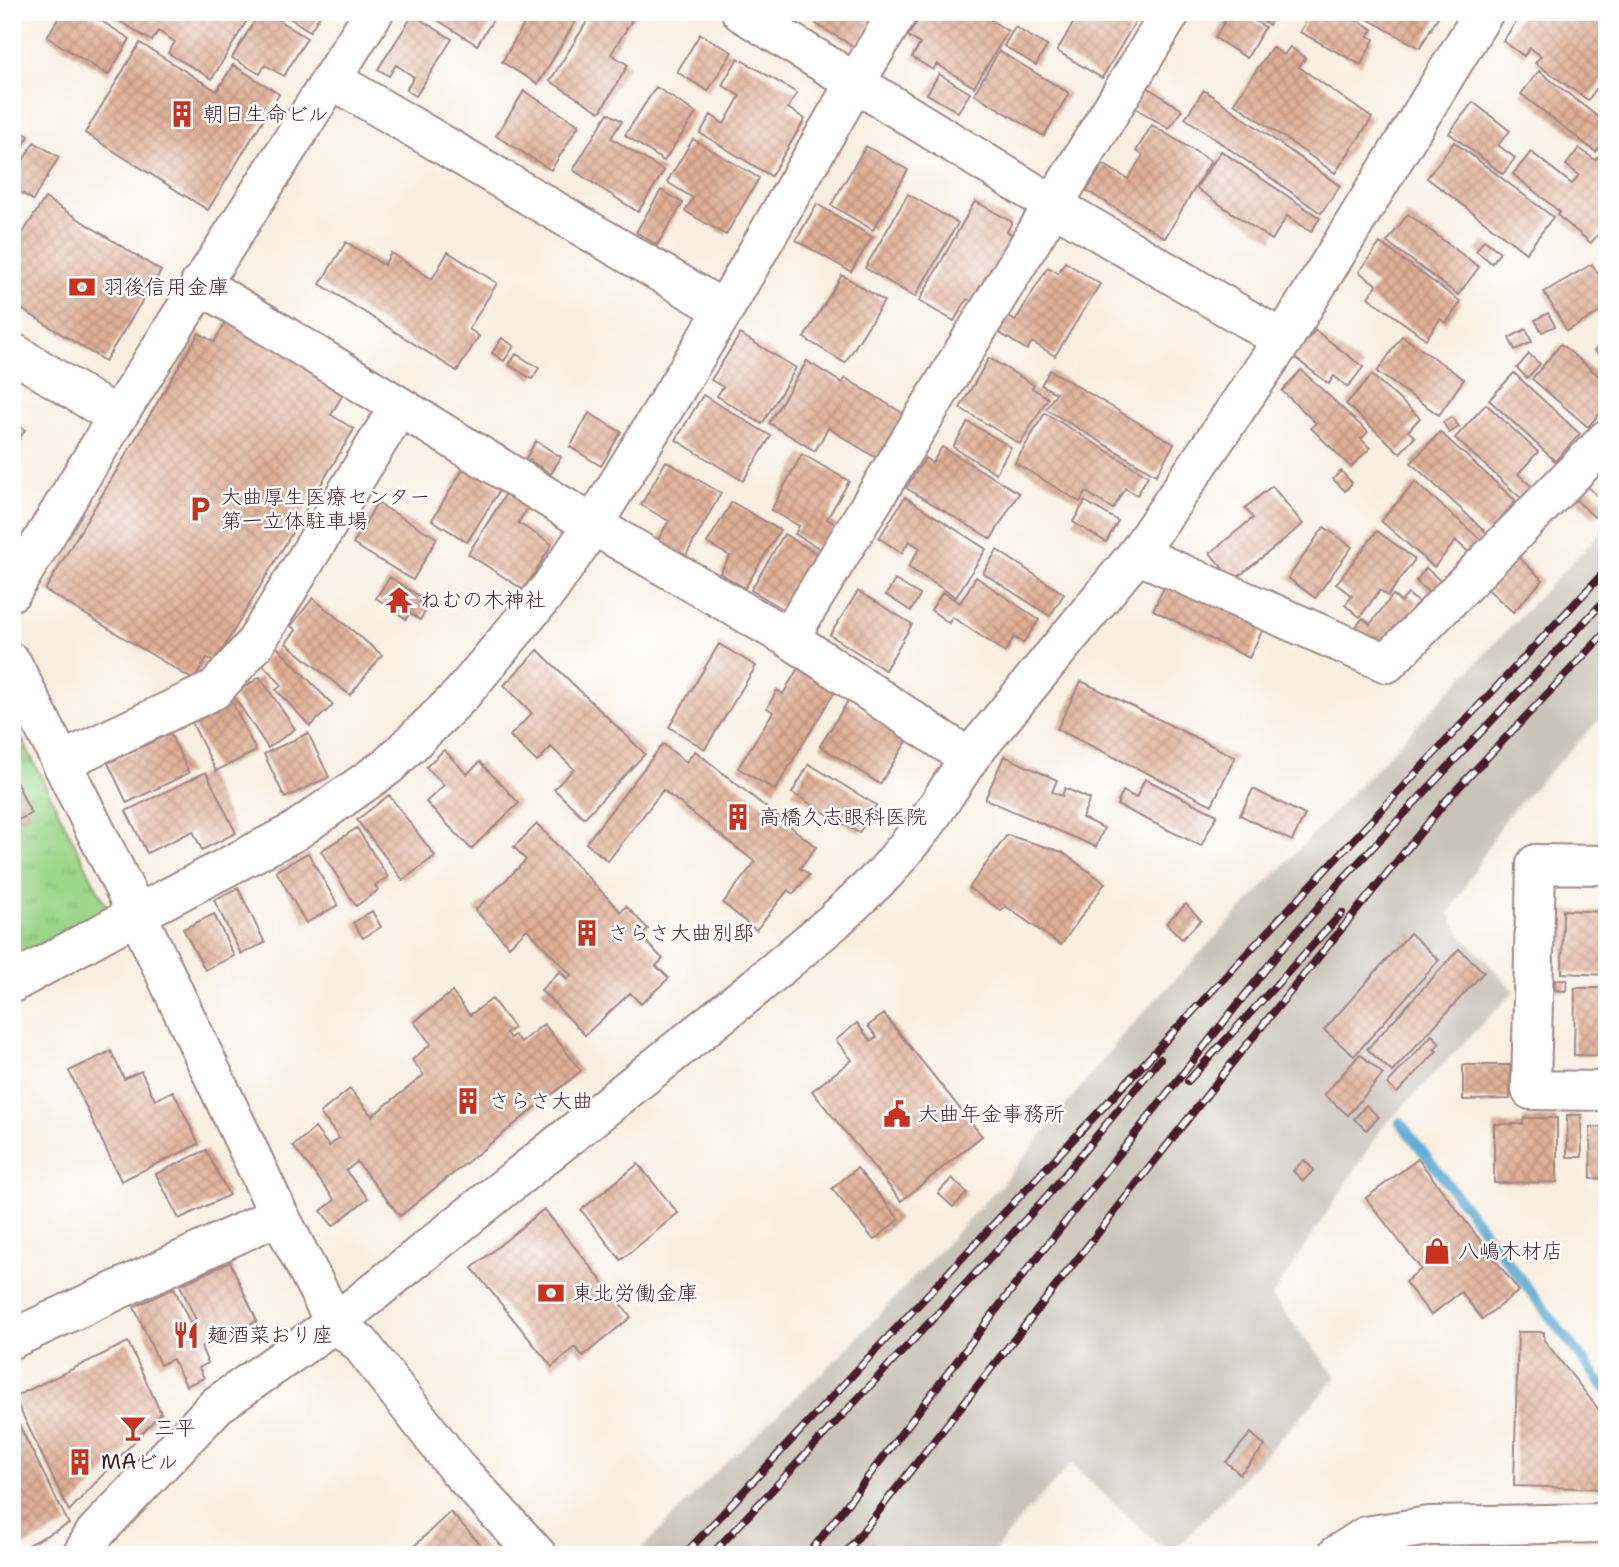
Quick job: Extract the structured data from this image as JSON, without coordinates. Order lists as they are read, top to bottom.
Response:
{
  "places": {
    "building": [
      "朝日生命ビル",
      "高橋久志眼科医院",
      "さらさ大曲別邸",
      "さらさ大曲",
      "MAビル"
    ],
    "bank": ["羽後信用金庫", "東北労働金庫"],
    "parking": ["大曲厚生医療センター 第一立体駐車場"],
    "temple": ["ねむの木神社"],
    "public building": ["大曲年金事務所"],
    "shop": ["八嶋木材店"],
    "restaurant": ["麺酒菜おり座"],
    "bar": ["三平"]
  }
}
